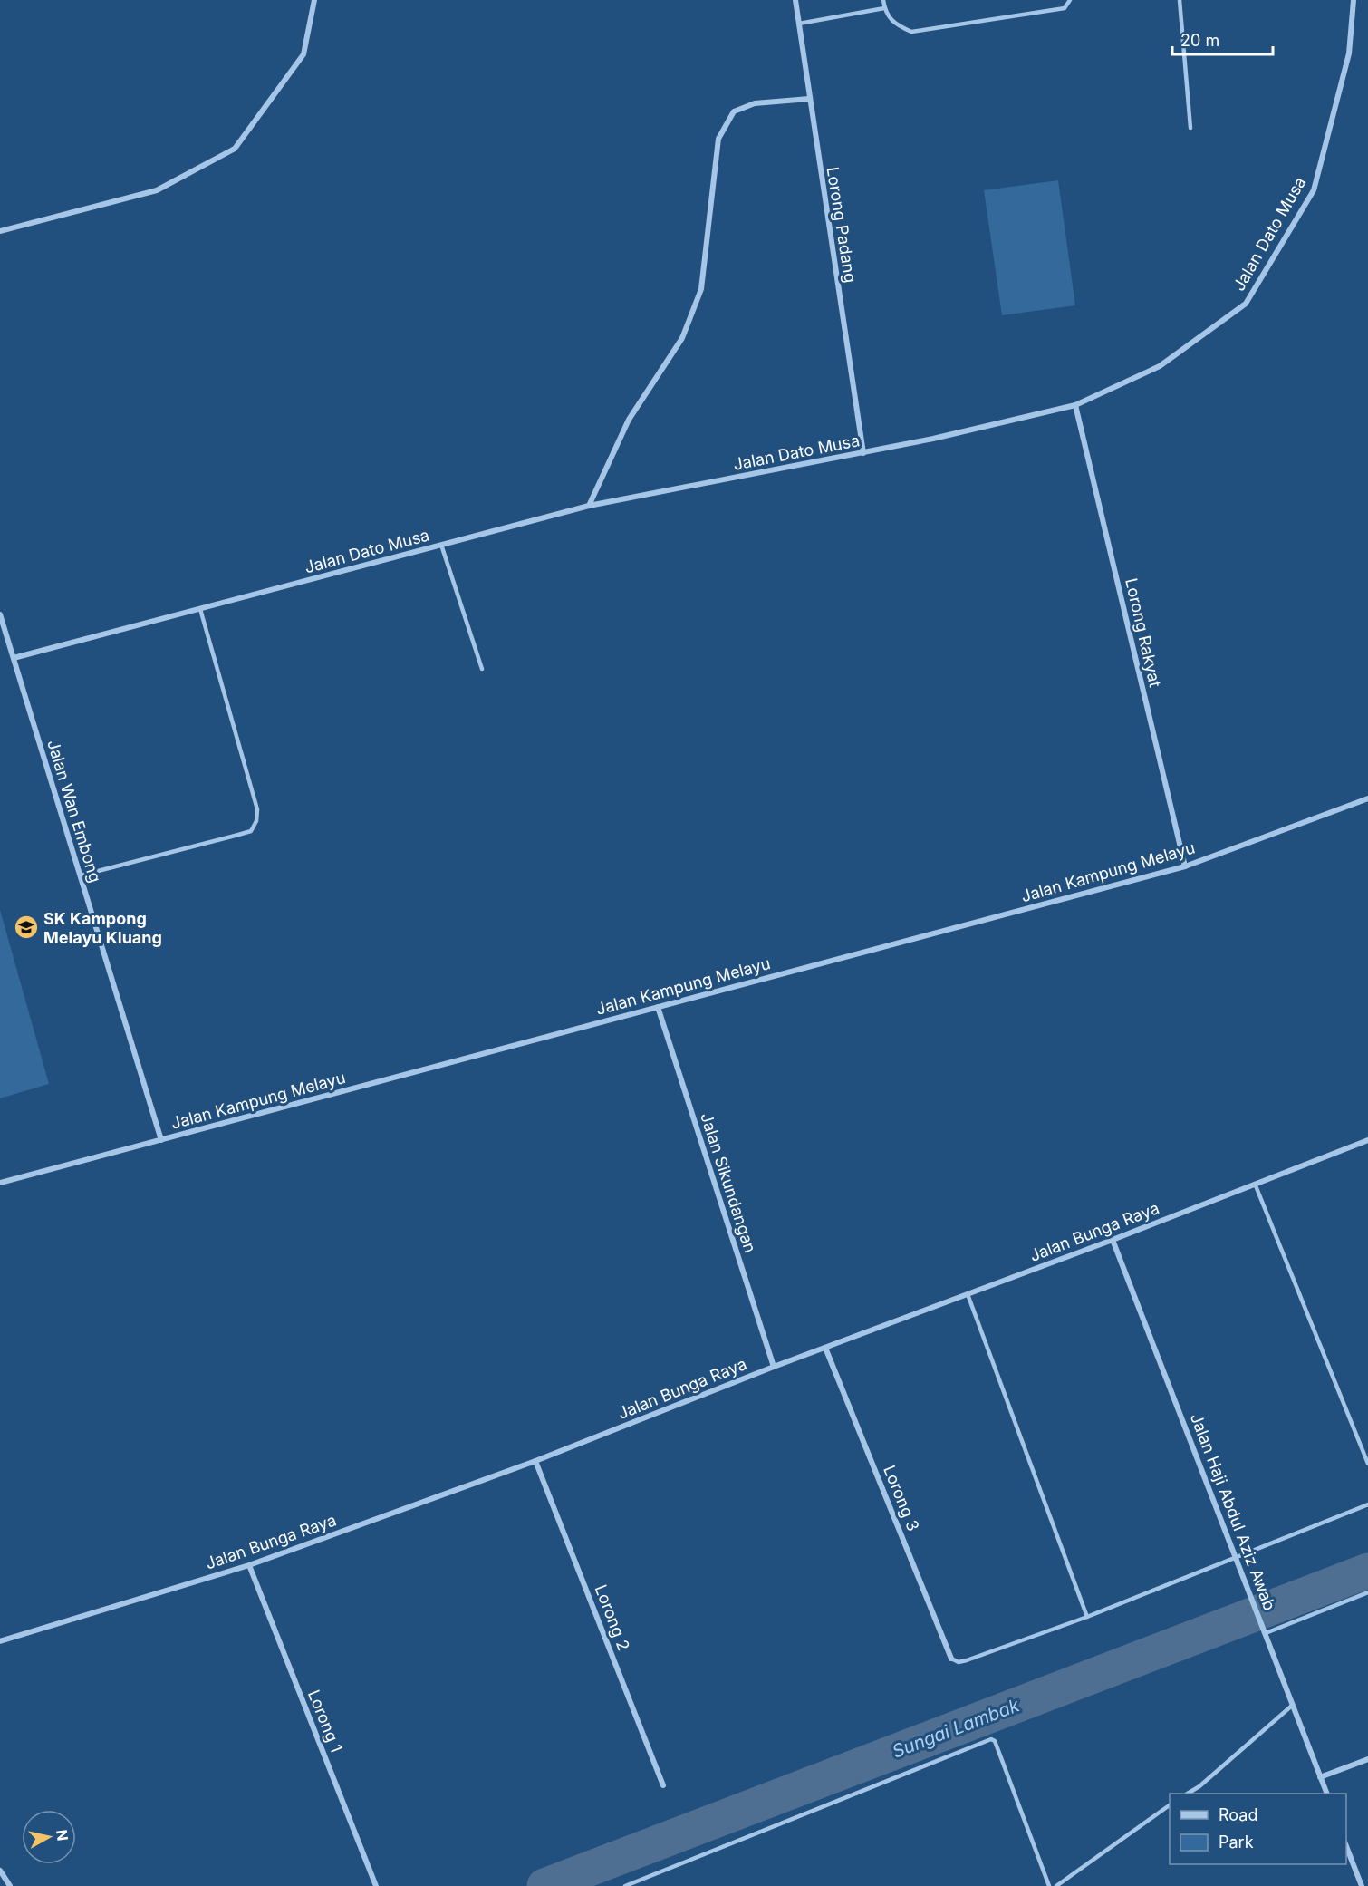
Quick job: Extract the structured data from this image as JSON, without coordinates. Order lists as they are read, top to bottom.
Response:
{
  "streets": {
    "street": [
      "Lorong Padang",
      "Jalan Dato Musa",
      "Lorong Rakyat",
      "Jalan Wan Embong",
      "Jalan Kampung Melayu",
      "Jalan Sikundangan",
      "Jalan Bunga Raya",
      "Lorong 3",
      "Jalan Haji Abdul Aziz Awab",
      "Lorong 2",
      "Lorong 1"
    ]
  },
  "crossings": [
    ["Lorong Padang", "Jalan Dato Musa"],
    ["Jalan Dato Musa", "Lorong Rakyat"],
    ["Jalan Dato Musa", "Jalan Wan Embong"],
    ["Lorong Rakyat", "Jalan Kampung Melayu"],
    ["Jalan Wan Embong", "Jalan Kampung Melayu"],
    ["Jalan Kampung Melayu", "Jalan Sikundangan"],
    ["Jalan Sikundangan", "Jalan Bunga Raya"],
    ["Jalan Bunga Raya", "Lorong 3"],
    ["Jalan Bunga Raya", "Jalan Haji Abdul Aziz Awab"],
    ["Jalan Bunga Raya", "Lorong 2"],
    ["Jalan Bunga Raya", "Lorong 1"]
  ],
  "water": ["Sungai Lambak"],
  "places": {
    "school or university": ["SK Kampong Melayu Kluang"]
  },
  "legend": ["Road", "Park"],
  "scale_bar": "20 m",
  "north": "right"
}
